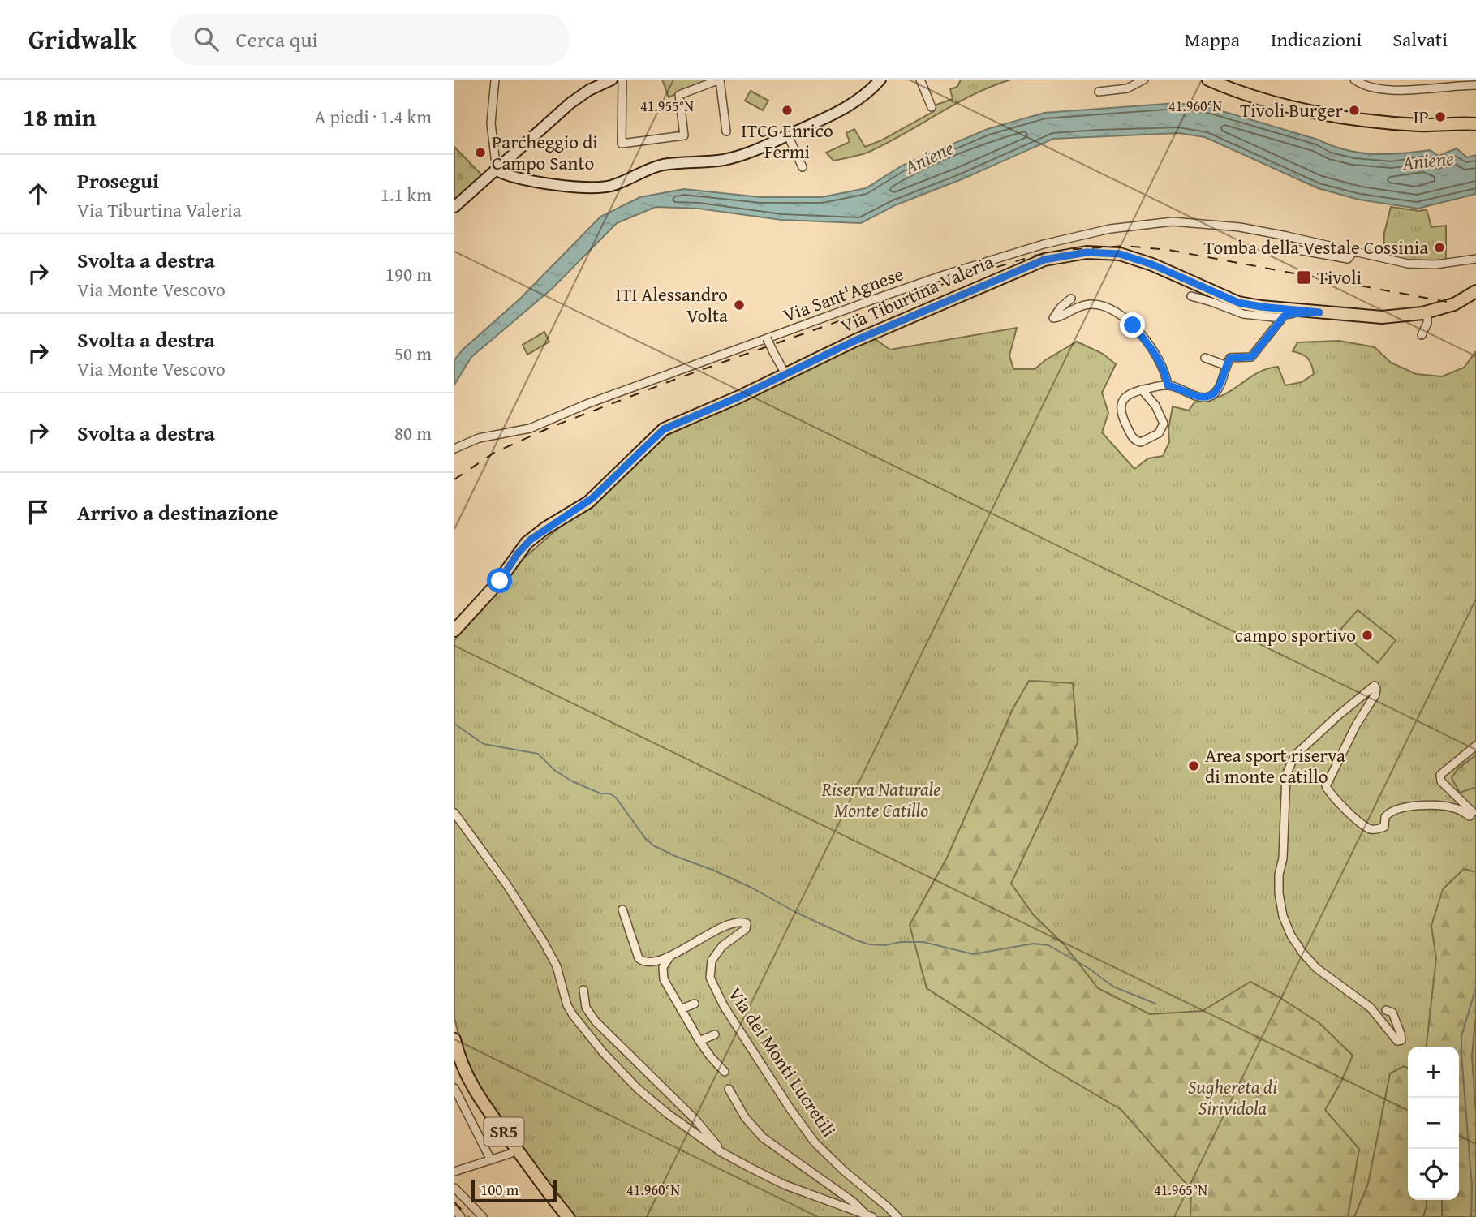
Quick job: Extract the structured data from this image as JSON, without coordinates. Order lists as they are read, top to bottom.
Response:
{
  "streets": {
    "main road": ["Via Tiburtina Valeria", "SR5"],
    "street": ["Via Sant'Agnese", "Via dei Monti Lucretili"]
  },
  "water": ["Aniene"],
  "parks": ["Riserva Naturale Monte Catillo", "Sughereta di Sirividola"],
  "places": {
    "other": [
      "ITCG Enrico Fermi",
      "Tivoli Burger",
      "IP",
      "Parcheggio di Campo Santo",
      "Tomba della Vestale Cossinia",
      "ITI Alessandro Volta",
      "campo sportivo",
      "Area sport riserva di monte catillo"
    ],
    "transit": ["Tivoli"]
  },
  "scale_bar": "100 m",
  "page": {
    "header": "Gridwalk",
    "search": "Cerca qui",
    "nav": ["Mappa", "Indicazioni", "Salvati"],
    "heading": ["18 min", "A piedi · 1.4 km"],
    "list": [
      ["Prosegui", "Via Tiburtina Valeria", "1.1 km"],
      ["Svolta a destra", "Via Monte Vescovo", "190 m"],
      ["Svolta a destra", "Via Monte Vescovo", "50 m"],
      ["Svolta a destra", "80 m"],
      "Arrivo a destinazione"
    ],
    "map_buttons": ["+", "−"],
    "scale": "100 m"
  },
  "coordinates": ["41.955°N", "41.960°N", "41.965°N"]
}
